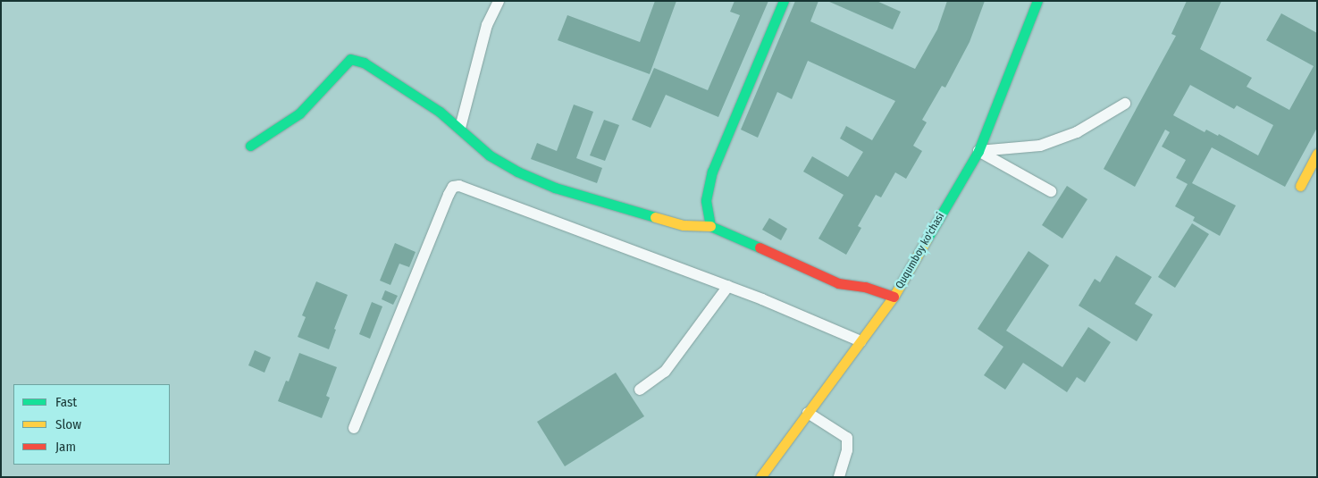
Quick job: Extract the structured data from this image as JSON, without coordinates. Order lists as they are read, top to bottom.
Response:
{
  "streets": {
    "street": ["Ququmboy ko'chasi"]
  },
  "legend": ["Fast", "Slow", "Jam"]
}
